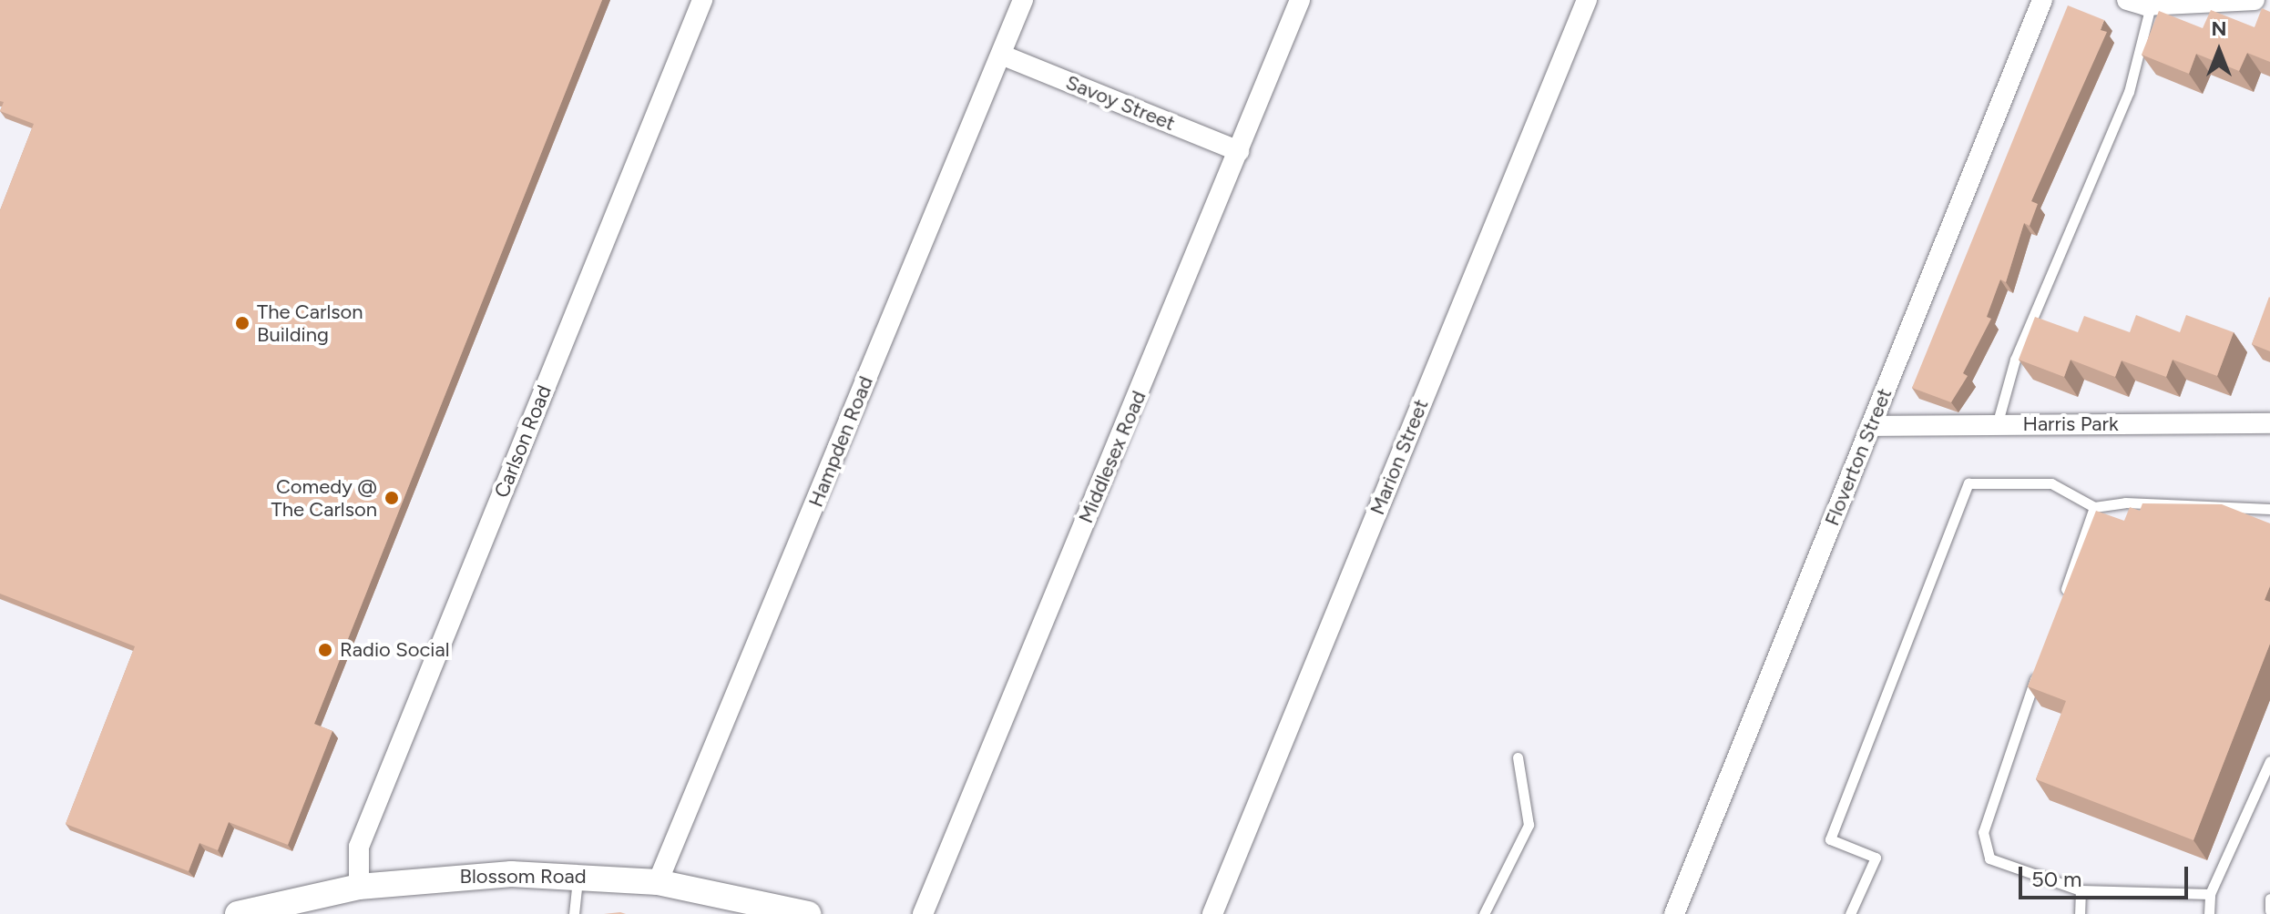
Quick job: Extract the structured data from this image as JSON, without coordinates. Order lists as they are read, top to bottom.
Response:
{
  "streets": {
    "street": [
      "Savoy Street",
      "Harris Park",
      "Carlson Road",
      "Hampden Road",
      "Middlesex Road",
      "Marion Street",
      "Floverton Street",
      "Blossom Road"
    ]
  },
  "crossings": [
    ["Savoy Street", "Hampden Road"],
    ["Savoy Street", "Middlesex Road"],
    ["Harris Park", "Floverton Street"],
    ["Carlson Road", "Blossom Road"],
    ["Hampden Road", "Blossom Road"]
  ],
  "places": ["The Carlson Building", "Comedy @ The Carlson", "Radio Social"],
  "scale_bar": "50 m",
  "north": "top"
}
